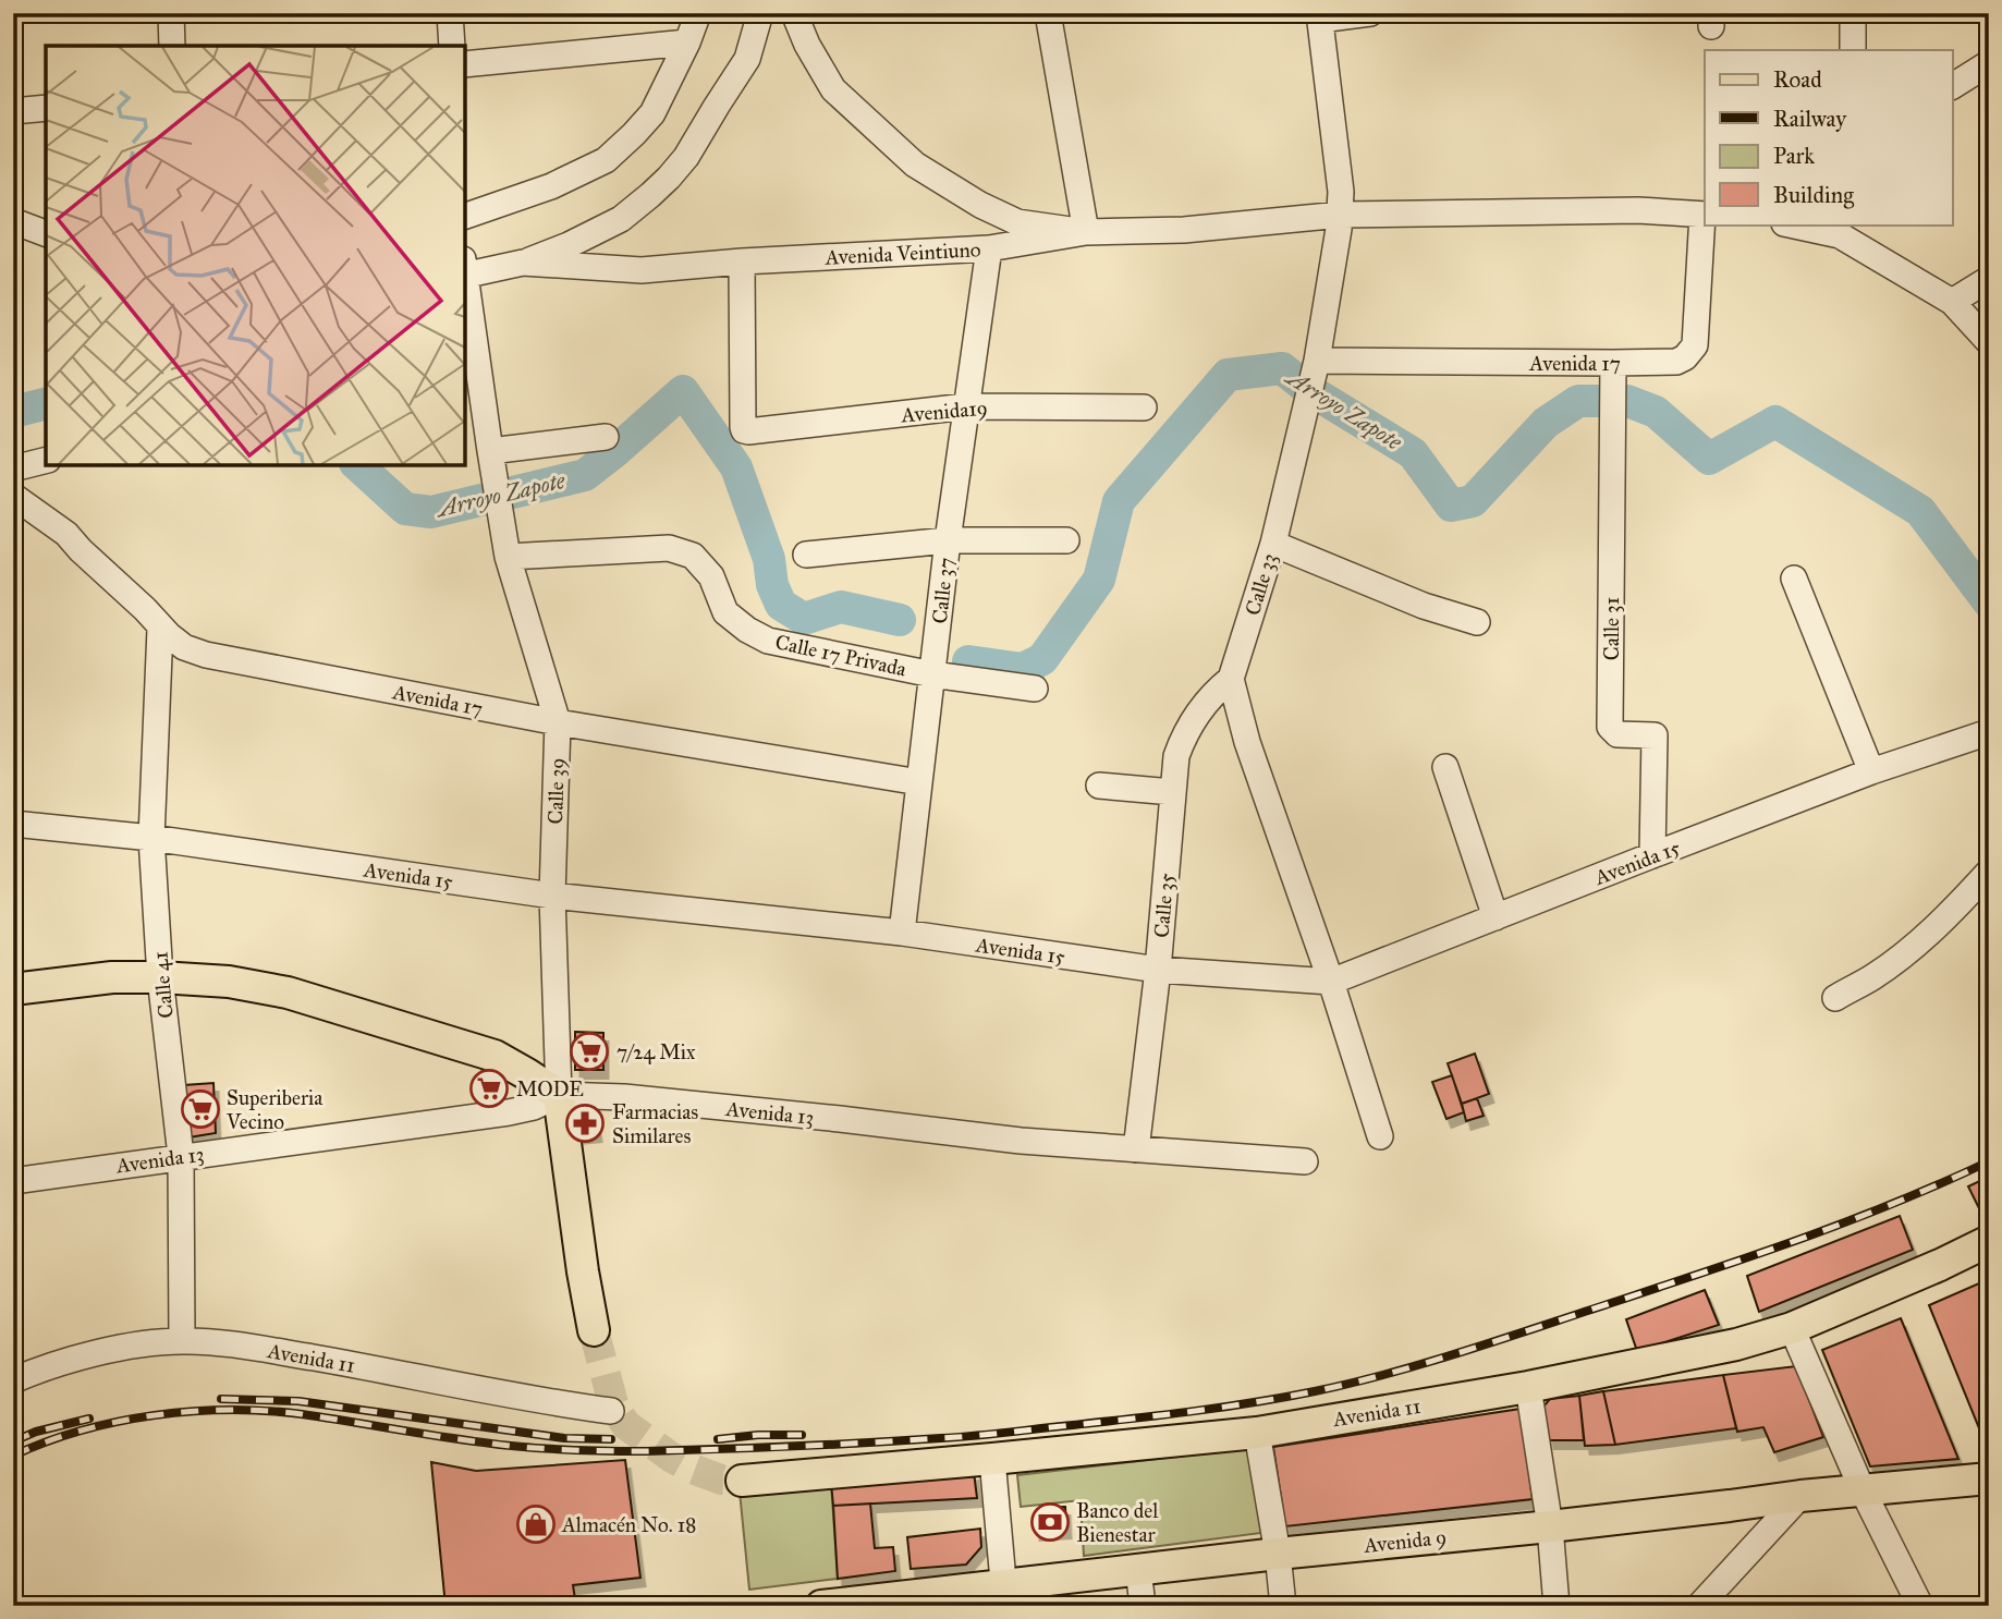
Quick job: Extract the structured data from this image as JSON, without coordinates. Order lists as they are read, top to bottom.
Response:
{
  "streets": {
    "main road": ["Calle 39", "Avenida 11", "Avenida 9"],
    "street": [
      "Avenida Veintiuno",
      "Avenida 17",
      "Avenida19",
      "Calle 33",
      "Calle 37",
      "Calle 31",
      "Calle 17 Privada",
      "Avenida 15",
      "Calle 35",
      "Calle 41",
      "Avenida 13"
    ]
  },
  "crossings": [
    ["Avenida Veintiuno", "Avenida 17"],
    ["Avenida Veintiuno", "Avenida19"],
    ["Avenida Veintiuno", "Calle 33"],
    ["Avenida Veintiuno", "Calle 37"],
    ["Avenida Veintiuno", "Calle 39"],
    ["Avenida 17", "Calle 33"],
    ["Avenida 17", "Calle 37"],
    ["Avenida 17", "Calle 31"],
    ["Avenida 17", "Calle 39"],
    ["Avenida 17", "Calle 41"],
    ["Avenida19", "Calle 37"],
    ["Calle 33", "Calle 35"],
    ["Calle 37", "Calle 17 Privada"],
    ["Calle 37", "Avenida 15"],
    ["Calle 31", "Avenida 15"],
    ["Calle 17 Privada", "Calle 39"],
    ["Calle 39", "Avenida 15"],
    ["Calle 39", "Avenida 13"],
    ["Avenida 15", "Calle 35"],
    ["Avenida 15", "Calle 41"],
    ["Calle 35", "Avenida 13"],
    ["Calle 41", "Avenida 13"],
    ["Calle 41", "Avenida 11"]
  ],
  "water": ["Arroyo Zapote"],
  "places": {
    "supermarket": ["7/24 Mix", "MODE", "Superiberia Vecino"],
    "pharmacy": ["Farmacias Similares"],
    "bank": ["Banco del Bienestar"],
    "shop": ["Almacén No. 18"]
  },
  "legend": [
    "Road",
    "Railway",
    "Park",
    "Building"
  ]
}
